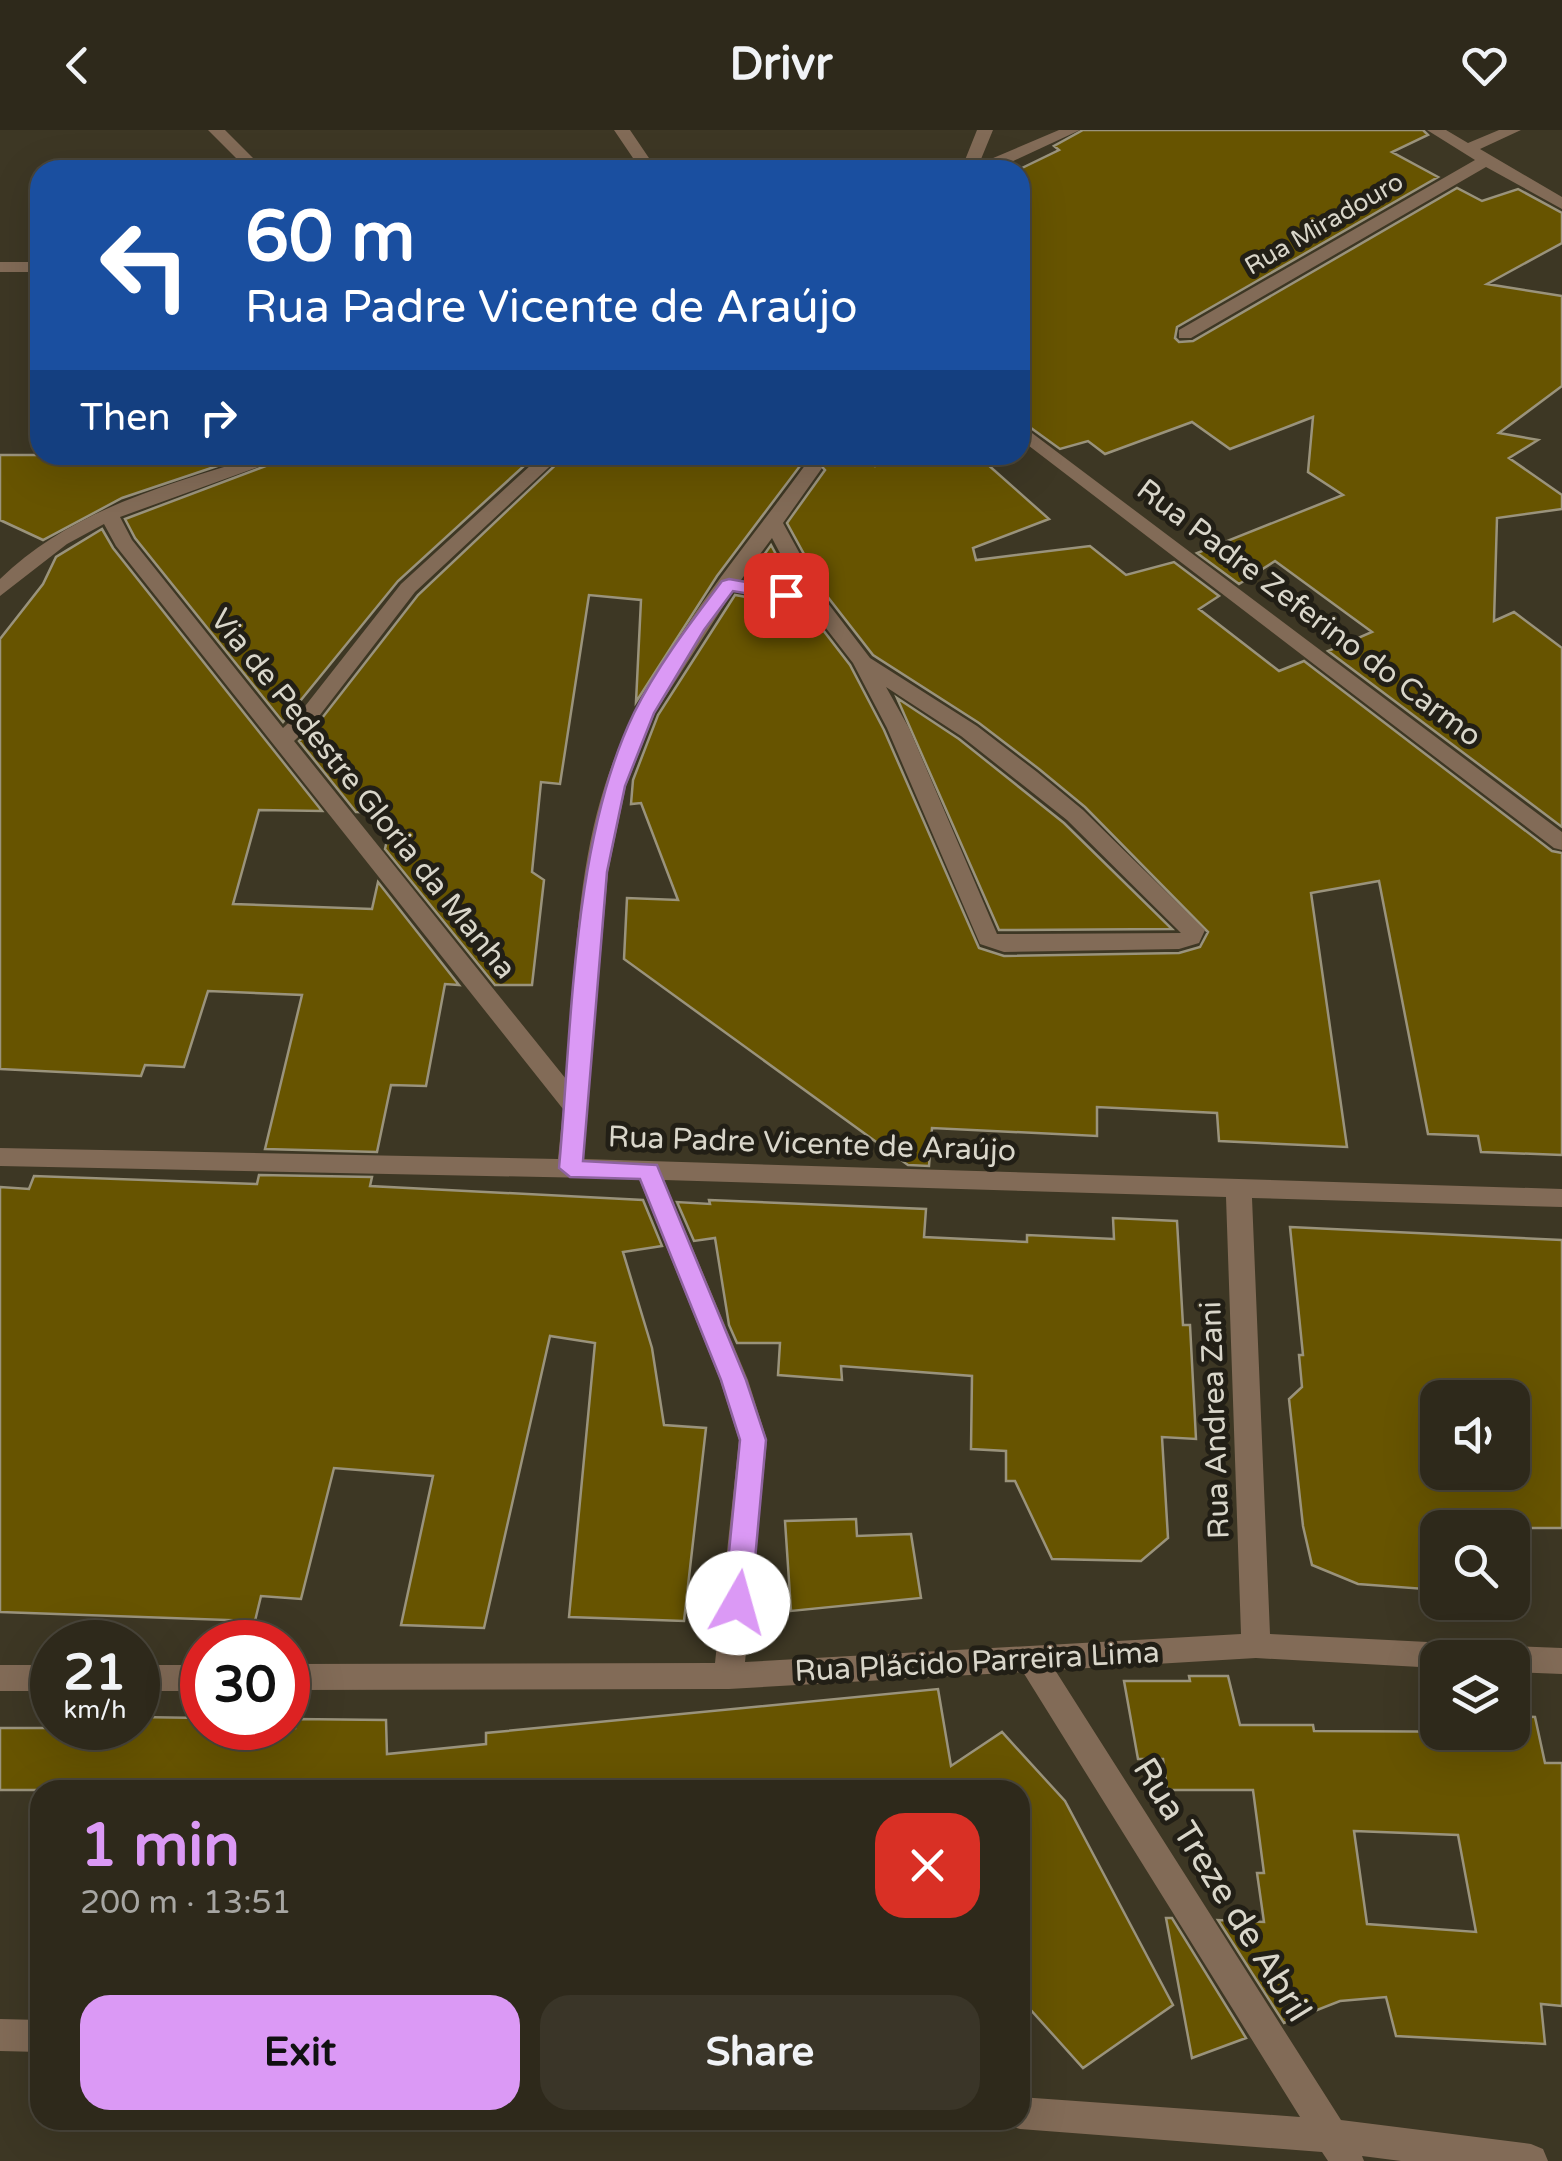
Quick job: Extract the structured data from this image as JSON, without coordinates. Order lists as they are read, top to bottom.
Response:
{
  "streets": {
    "street": [
      "Rua Miradouro",
      "Rua Padre Zeferino do Carmo",
      "Via de Pedestre Gloria da Manha",
      "Rua Padre Vicente de Araújo",
      "Rua Andrea Zani",
      "Rua Plácido Parreira Lima",
      "Rua Treze de Abril"
    ]
  },
  "crossings": [
    ["Rua Padre Vicente de Araújo", "Rua Andrea Zani"],
    ["Rua Andrea Zani", "Rua Plácido Parreira Lima"],
    ["Rua Plácido Parreira Lima", "Rua Treze de Abril"]
  ],
  "page": {
    "header": "Drivr",
    "turn": ["60 m", "Rua Padre Vicente de Araújo"],
    "then": "Then",
    "speed": "21 km/h",
    "limit": "30",
    "heading": ["1 min", "200 m · 13:51"],
    "buttons": ["Exit", "Share"]
  }
}
